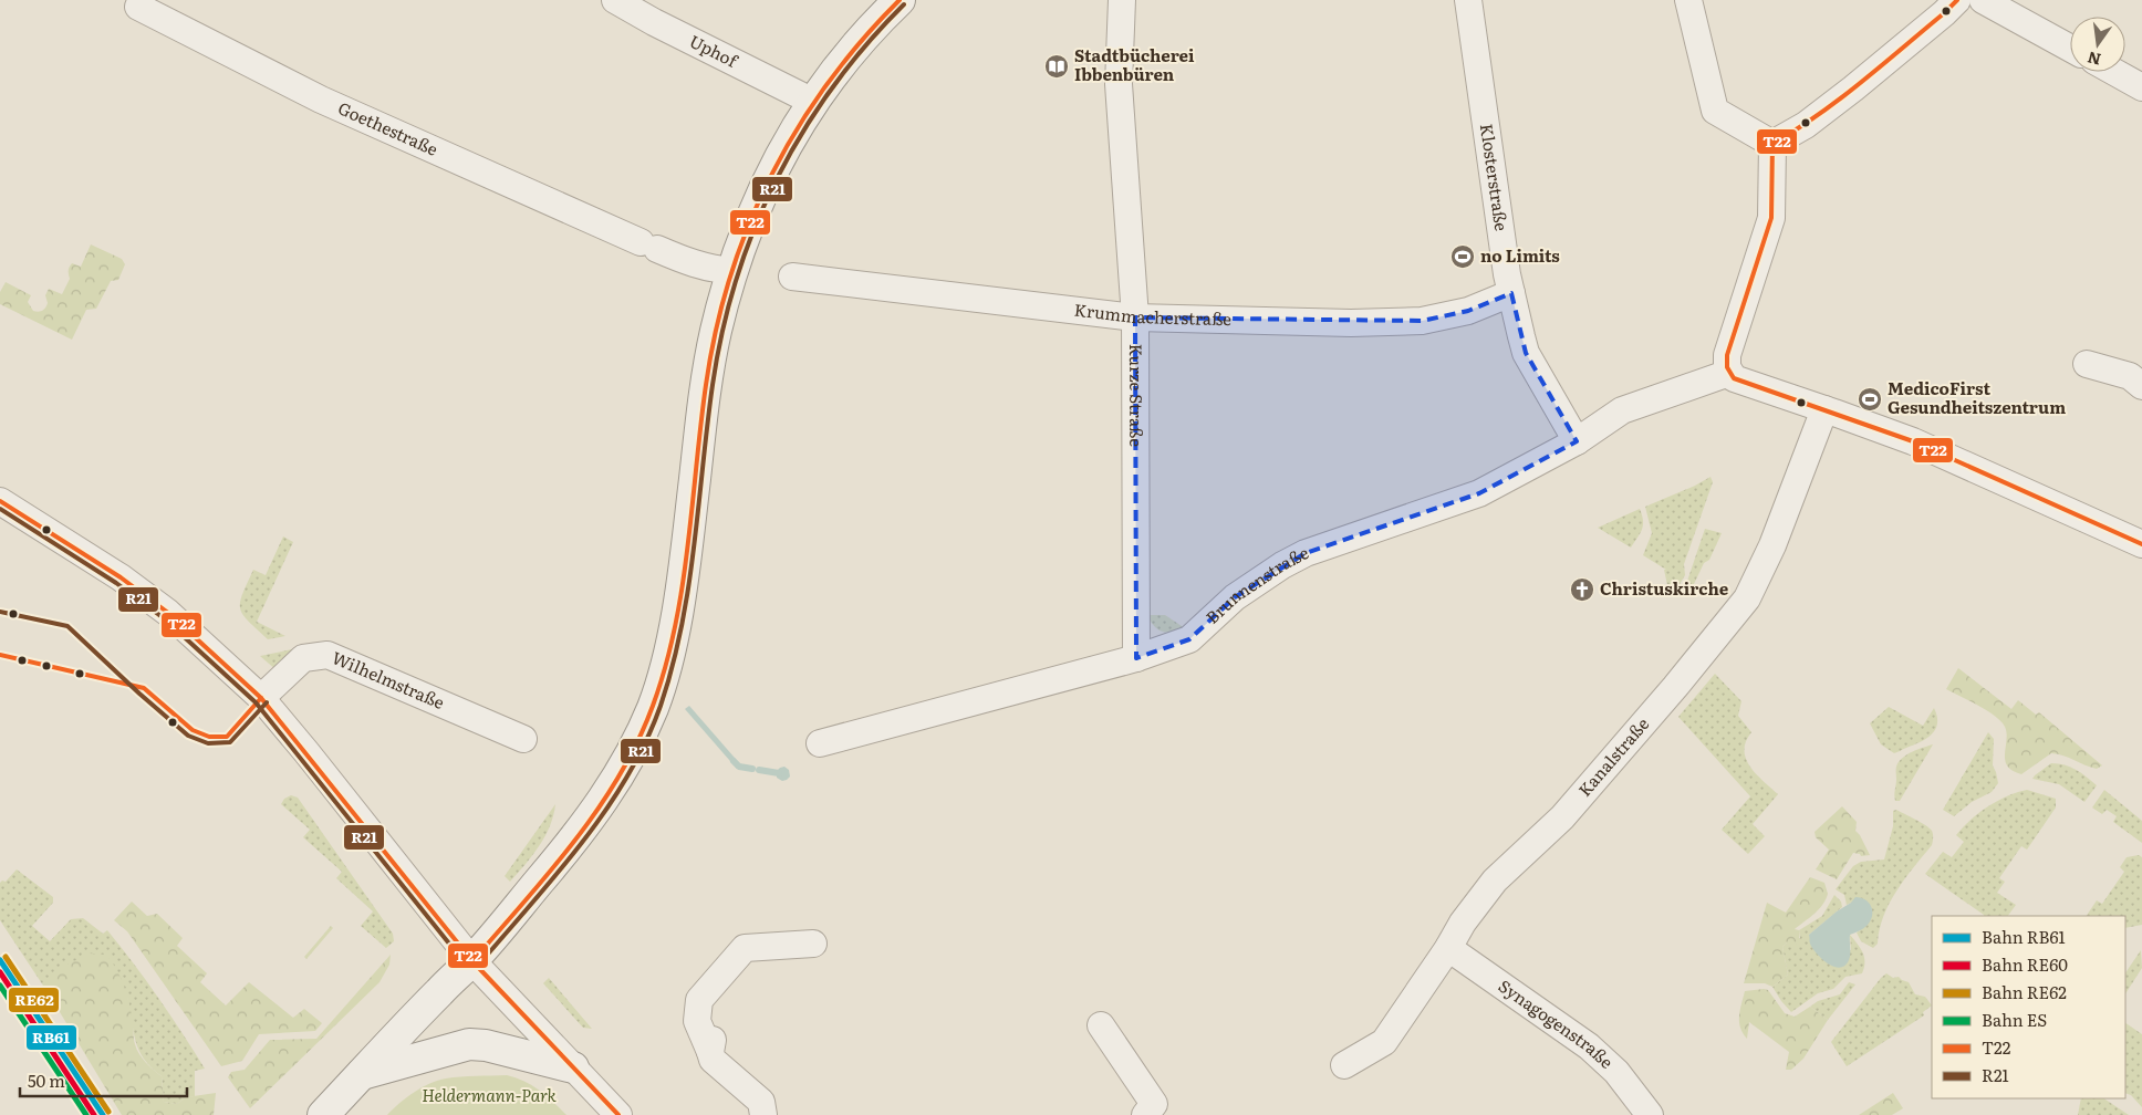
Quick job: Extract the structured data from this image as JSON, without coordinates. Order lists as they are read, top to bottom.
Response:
{
  "streets": {
    "street": [
      "Uphof",
      "Goethestraße",
      "Klosterstraße",
      "Krummacherstraße",
      "Kurze Straße",
      "Brunnenstraße",
      "Wilhelmstraße",
      "Kanalstraße",
      "Synagogenstraße"
    ]
  },
  "crossings": [
    ["Klosterstraße", "Krummacherstraße"],
    ["Klosterstraße", "Brunnenstraße"],
    ["Krummacherstraße", "Kurze Straße"],
    ["Kurze Straße", "Brunnenstraße"],
    ["Kanalstraße", "Synagogenstraße"]
  ],
  "parks": ["Heldermann-Park"],
  "places": {
    "library": ["Stadtbücherei Ibbenbüren"],
    "sports": ["no Limits", "MedicoFirst Gesundheitszentrum"],
    "church": ["Christuskirche"]
  },
  "lines": [
    "transit line T22",
    "transit line R21",
    "rail line RE62",
    "rail line RB61",
    "rail line RE60",
    "rail line ES"
  ],
  "legend": [
    "Bahn RB61",
    "Bahn RE60",
    "Bahn RE62",
    "Bahn ES",
    "T22",
    "R21"
  ],
  "scale_bar": "50 m",
  "north": "bottom"
}
